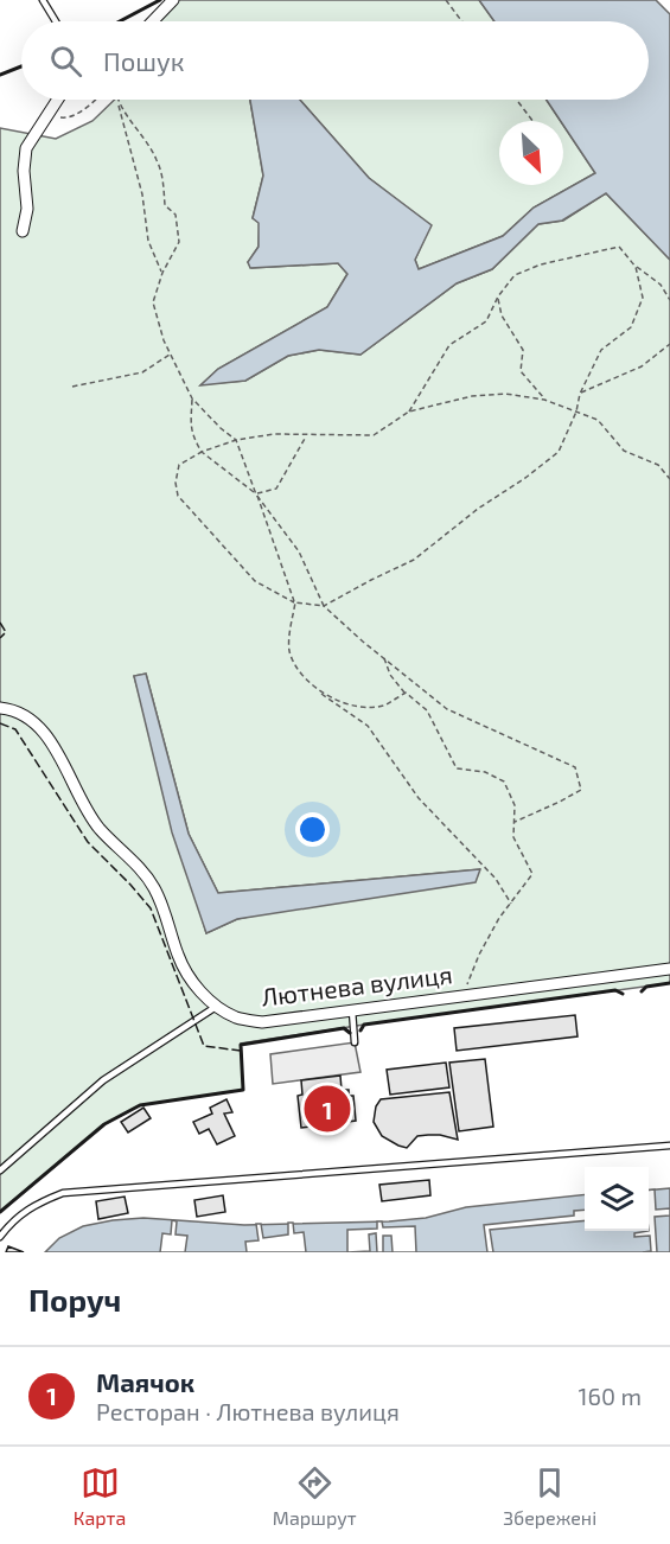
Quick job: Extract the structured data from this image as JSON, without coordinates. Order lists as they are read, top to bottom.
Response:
{
  "streets": {
    "street": ["Лютнева вулиця"]
  },
  "north": "bottom right",
  "page": {
    "search": "Пошук",
    "pins": "1",
    "heading": "Поруч",
    "list": [
      {
        "mark": "1",
        "name": "Маячок",
        "note": "Ресторан · Лютнева вулиця",
        "value": "160 m"
      }
    ],
    "nav": ["Карта", "Маршрут", "Збережені"]
  }
}
